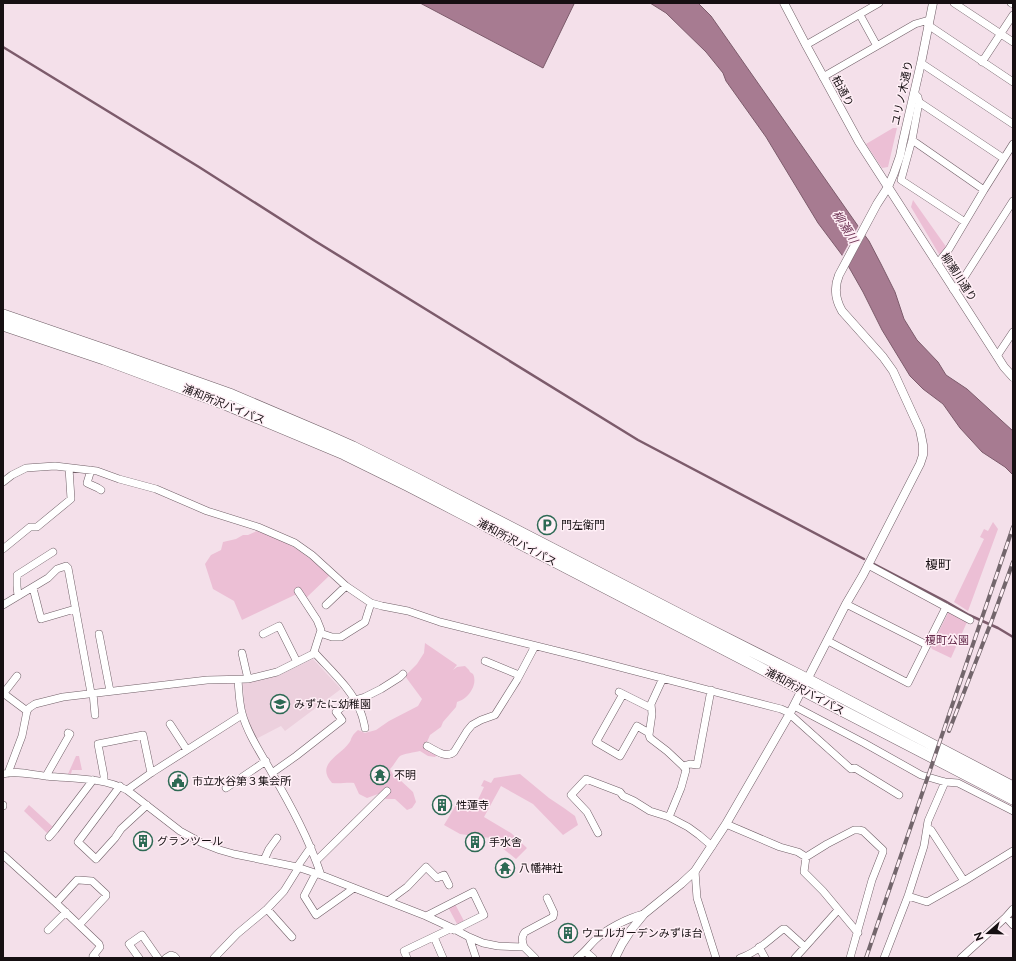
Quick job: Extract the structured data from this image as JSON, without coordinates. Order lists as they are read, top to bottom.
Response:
{
  "streets": {
    "highway": ["浦和所沢バイパス"],
    "street": ["柏通り", "ユリノ木通り", "柳瀬川通り"]
  },
  "crossings": [
    ["柏通り", "ユリノ木通り"],
    ["柏通り", "柳瀬川通り"],
    ["ユリノ木通り", "柳瀬川通り"],
    ["ユリノ木通り", "浦和所沢バイパス"]
  ],
  "districts": ["榎町"],
  "water": ["柳瀬川"],
  "parks": ["榎町公園"],
  "places": {
    "parking": ["門左衛門"],
    "school or university": ["みずたに幼稚園"],
    "temple": ["不明", "八幡神社"],
    "public building": ["市立水谷第３集会所"],
    "building": [
      "性蓮寺",
      "グランツール",
      "手水舎",
      "ウエルガーデンみずほ台"
    ]
  },
  "north": "left"
}
